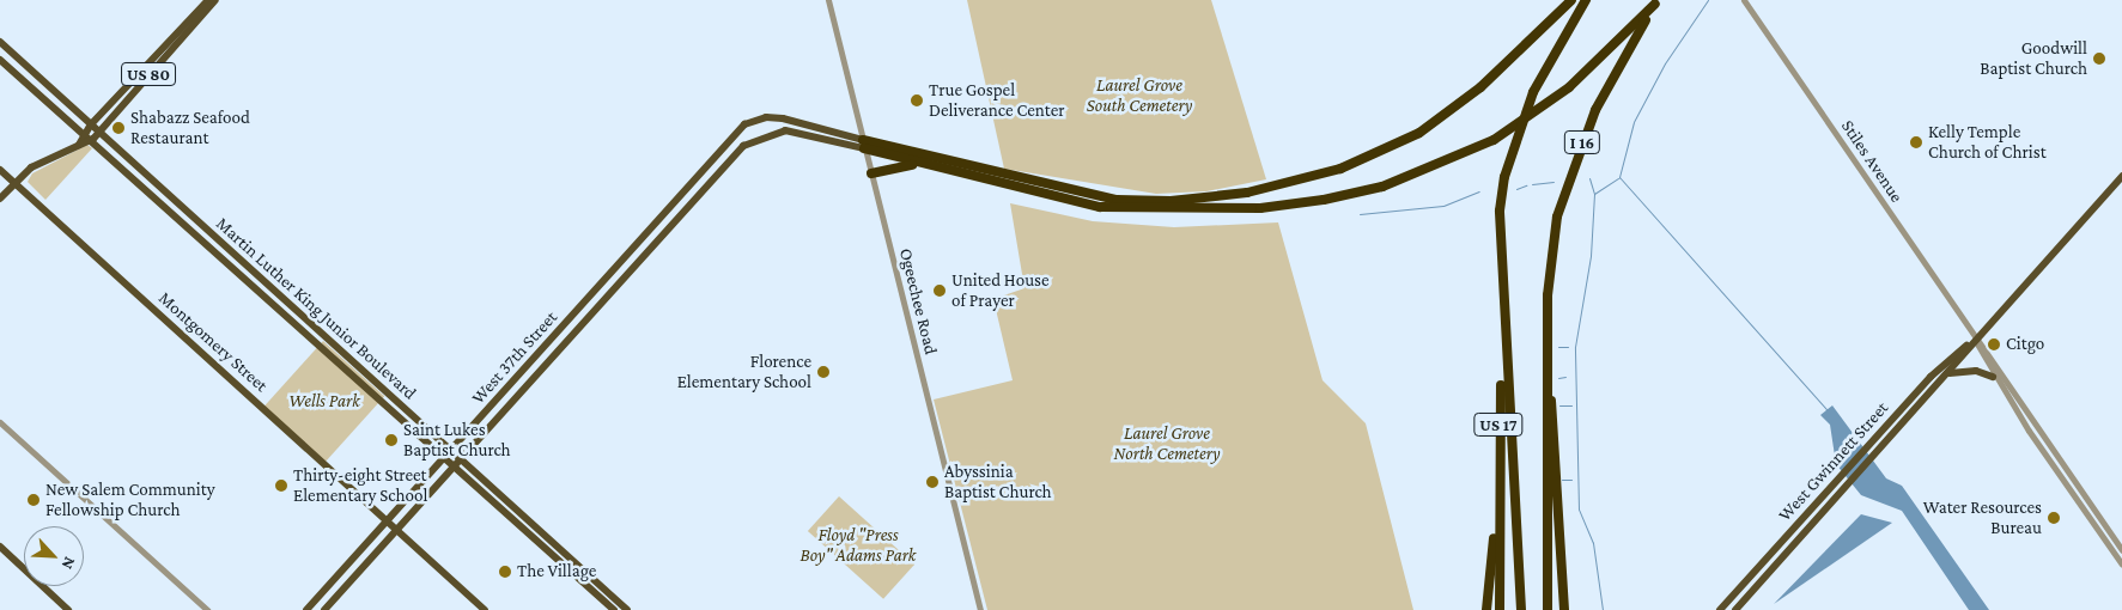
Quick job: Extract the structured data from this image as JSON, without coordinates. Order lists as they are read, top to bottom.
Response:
{
  "streets": {
    "highway": ["I 16", "US 17"],
    "main road": [
      "US 80",
      "Martin Luther King Junior Boulevard",
      "Montgomery Street",
      "West 37th Street",
      "West Gwinnett Street"
    ],
    "street": ["Stiles Avenue", "Ogeechee Road"]
  },
  "crossings": [
    ["US 80", "Martin Luther King Junior Boulevard"],
    ["US 80", "Montgomery Street"],
    ["Stiles Avenue", "West Gwinnett Street"],
    ["Ogeechee Road", "West 37th Street"],
    ["Martin Luther King Junior Boulevard", "West 37th Street"],
    ["Montgomery Street", "West 37th Street"]
  ],
  "parks": [
    "Laurel Grove South Cemetery",
    "Wells Park",
    "Laurel Grove North Cemetery",
    "Floyd \"Press Boy\" Adams Park"
  ],
  "places": [
    "Goodwill Baptist Church",
    "True Gospel Deliverance Center",
    "Shabazz Seafood Restaurant",
    "Kelly Temple Church of Christ",
    "United House of Prayer",
    "Citgo",
    "Florence Elementary School",
    "Saint Lukes Baptist Church",
    "Abyssinia Baptist Church",
    "Thirty-eight Street Elementary School",
    "New Salem Community Fellowship Church",
    "Water Resources Bureau",
    "The Village"
  ],
  "north": "bottom right"
}
